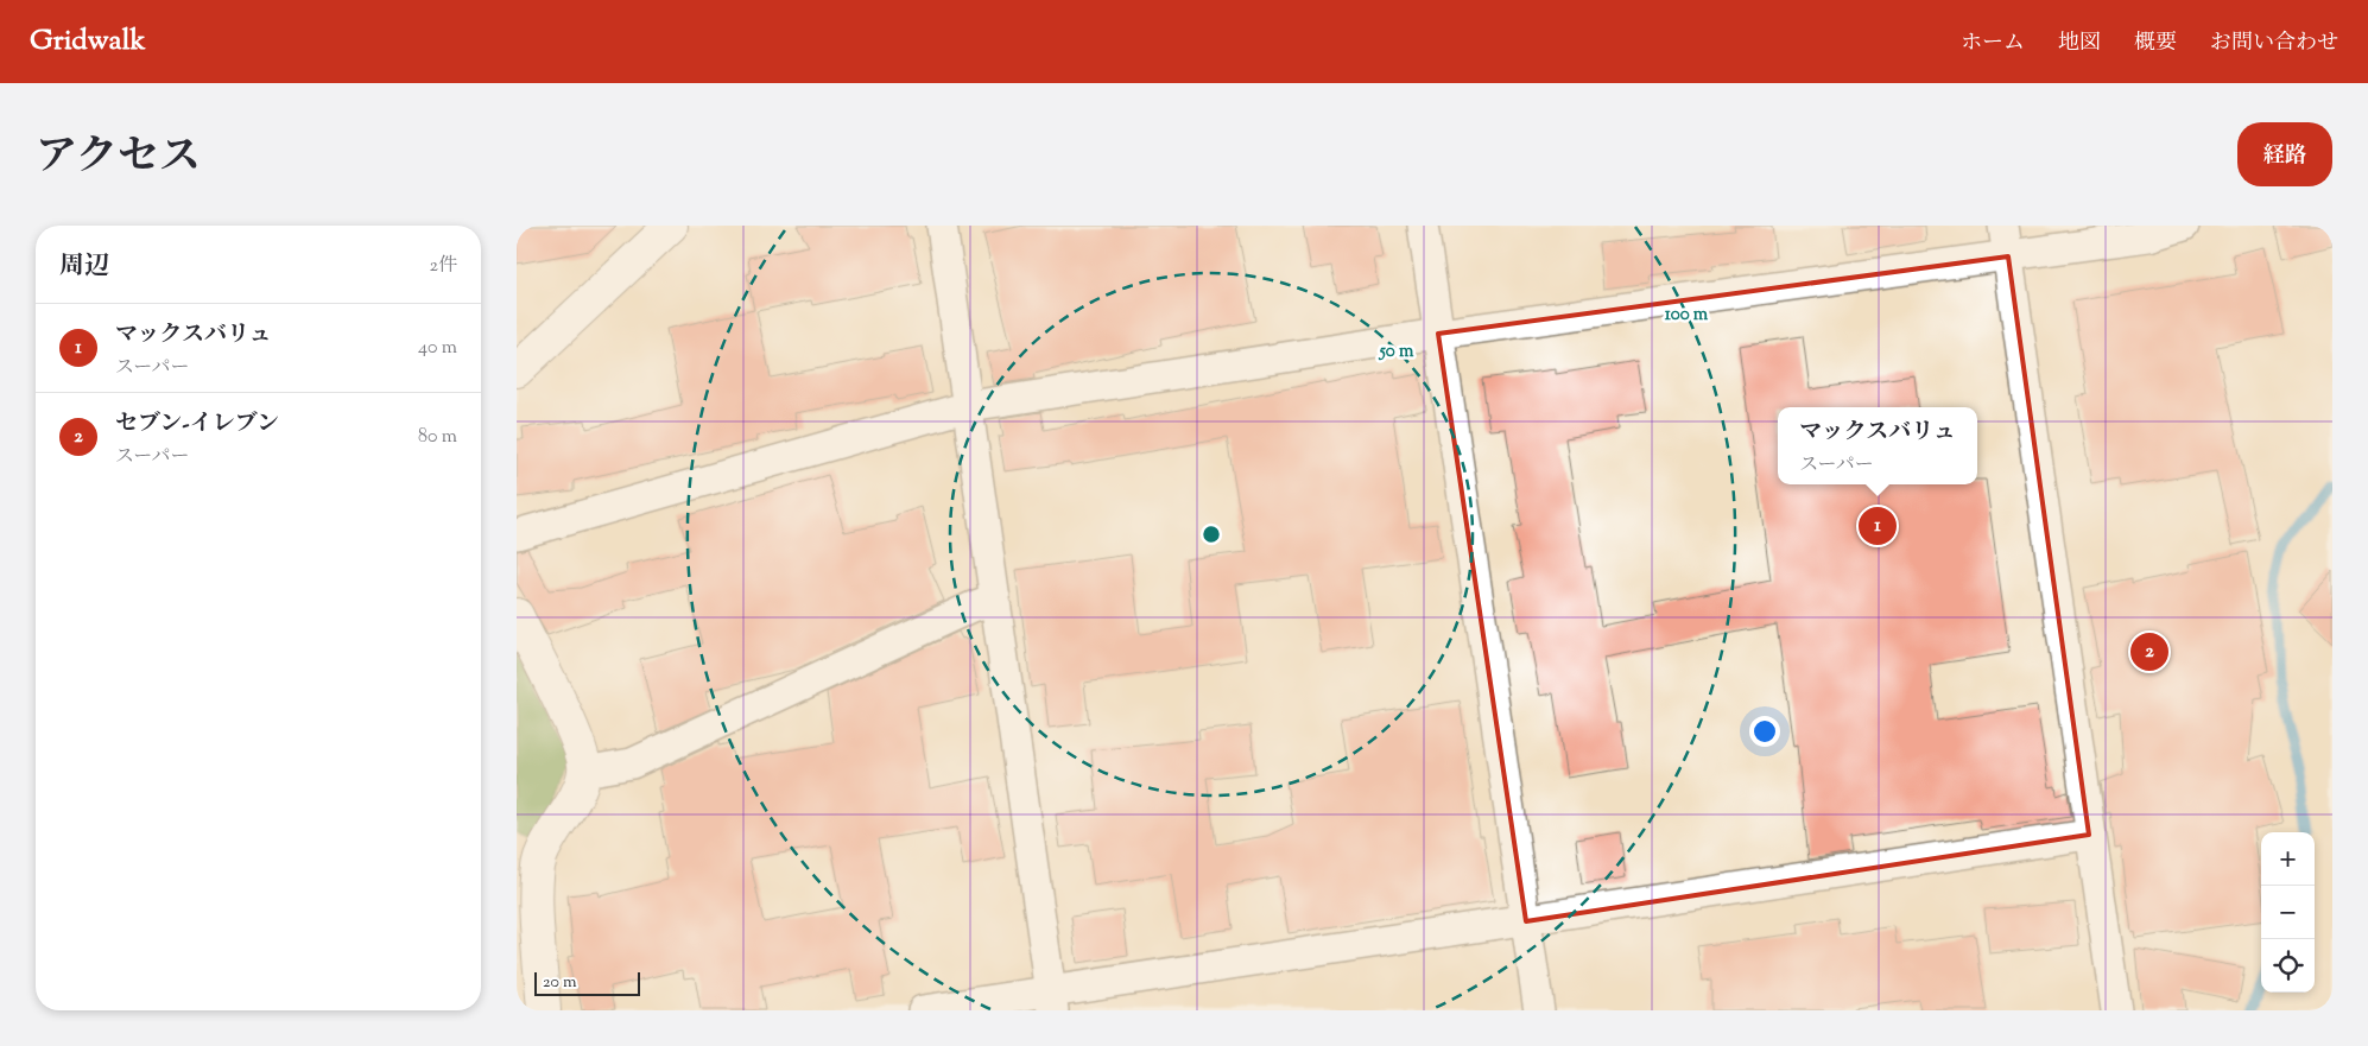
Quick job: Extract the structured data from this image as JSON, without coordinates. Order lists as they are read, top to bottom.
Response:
{
  "scale_bar": "20 m",
  "page": {
    "header": "Gridwalk",
    "nav": [
      "ホーム",
      "地図",
      "概要",
      "お問い合わせ"
    ],
    "title": "アクセス",
    "buttons": "経路",
    "heading": ["周辺", "2件"],
    "list": [
      {
        "mark": "1",
        "name": "マックスバリュ",
        "note": "スーパー",
        "value": "40 m"
      },
      {
        "mark": "2",
        "name": "セブン-イレブン",
        "note": "スーパー",
        "value": "80 m"
      }
    ],
    "popup": ["マックスバリュ", "スーパー"],
    "pins": ["1", "2"],
    "map_buttons": ["+", "−"],
    "scale": "20 m"
  },
  "rings": ["100 m", "50 m"]
}
